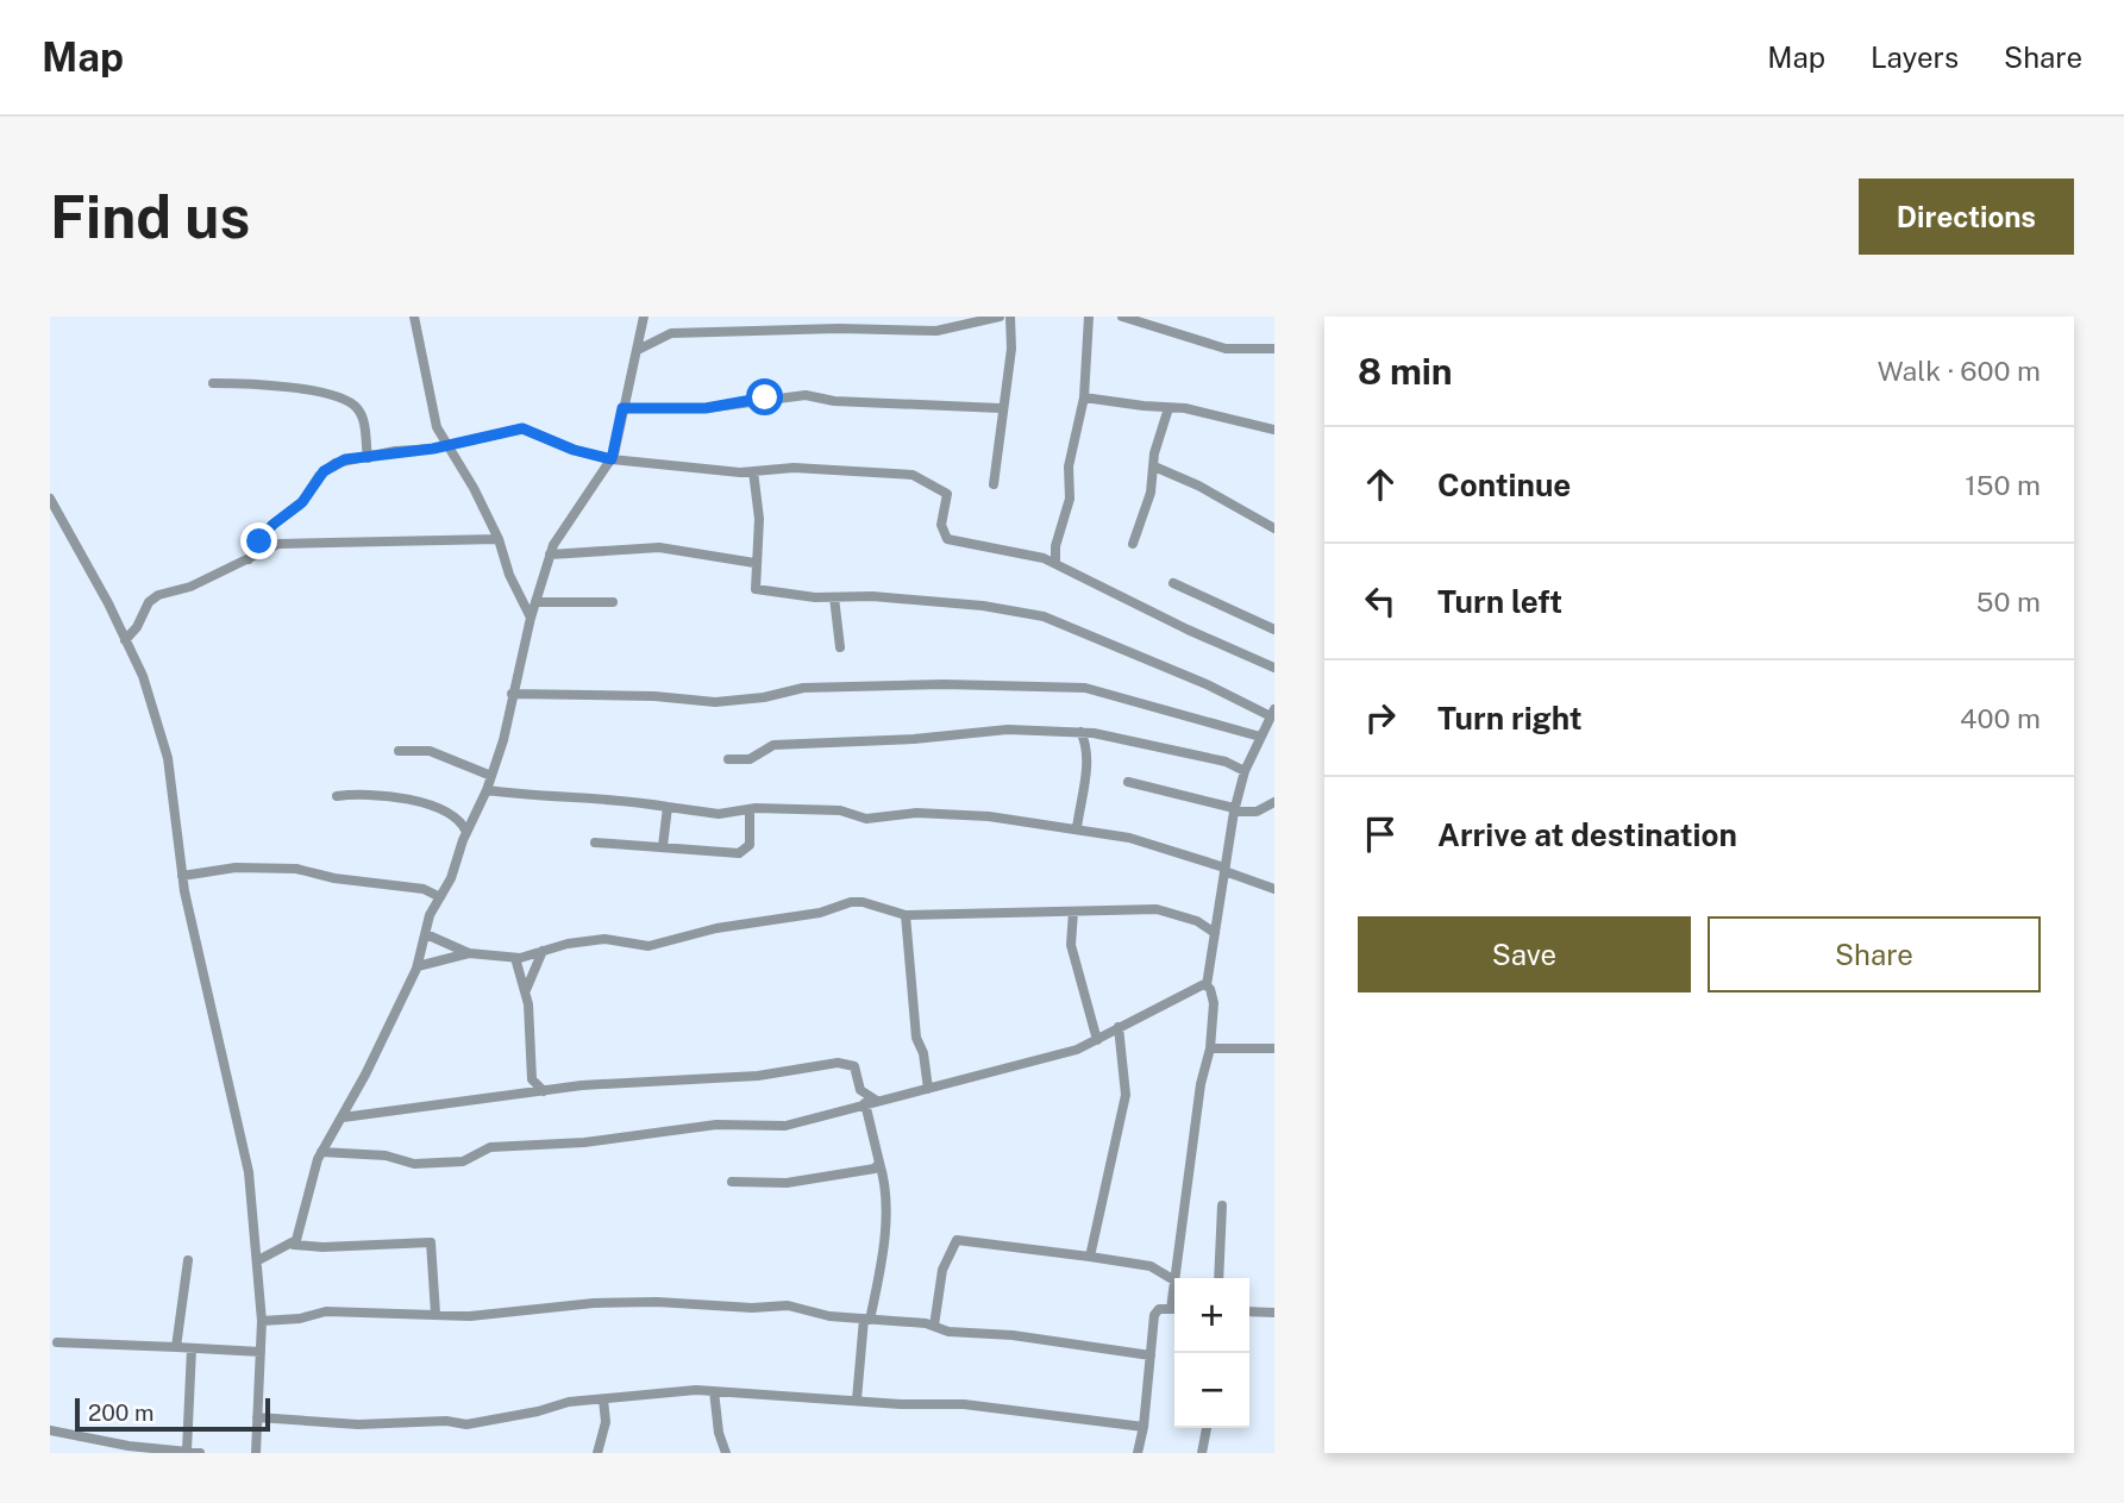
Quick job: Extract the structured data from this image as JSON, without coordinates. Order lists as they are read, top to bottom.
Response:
{
  "scale_bar": "200 m",
  "page": {
    "header": "Map",
    "nav": ["Map", "Layers", "Share"],
    "buttons": [
      "Directions",
      ["Save", "Share"]
    ],
    "title": "Find us",
    "heading": ["8 min", "Walk · 600 m"],
    "list": [
      ["Continue", "150 m"],
      ["Turn left", "50 m"],
      ["Turn right", "400 m"],
      "Arrive at destination"
    ],
    "map_buttons": ["+", "−"],
    "scale": "200 m"
  }
}
